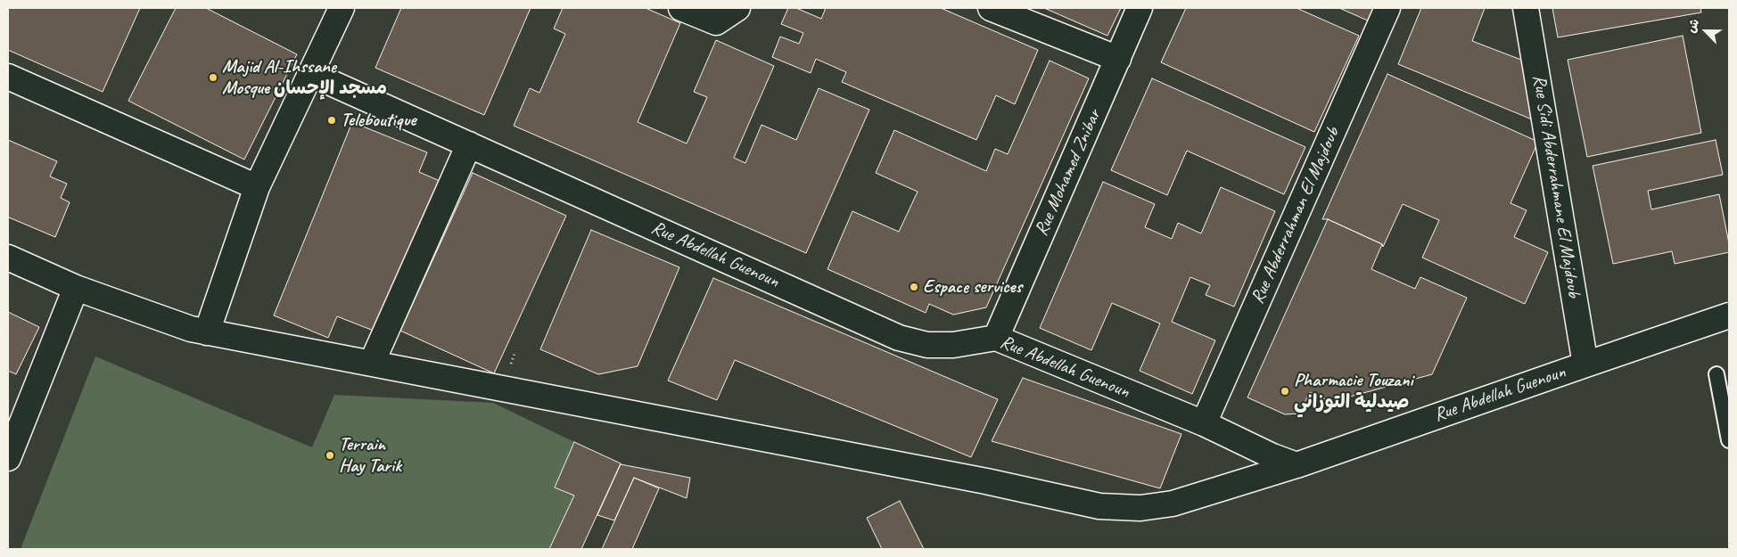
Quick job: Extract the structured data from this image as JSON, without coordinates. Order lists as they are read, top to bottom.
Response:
{
  "streets": {
    "street": [
      "Rue Mohamed Znibar",
      "Rue Sidi Abderrahmane El Majdoub",
      "Rue Abderrahman El Majdoub",
      "Rue Abdellah Guenoun"
    ]
  },
  "crossings": [
    ["Rue Mohamed Znibar", "Rue Abdellah Guenoun"],
    ["Rue Sidi Abderrahmane El Majdoub", "Rue Abdellah Guenoun"],
    ["Rue Abderrahman El Majdoub", "Rue Abdellah Guenoun"]
  ],
  "places": [
    "Majid Al-Ihssane Mosque مسجد الإحسان",
    "Teleboutique",
    "Espace services",
    "Pharmacie Touzani صيدلية التوزاني",
    "Terrain Hay Tarik"
  ],
  "north": "top left"
}
